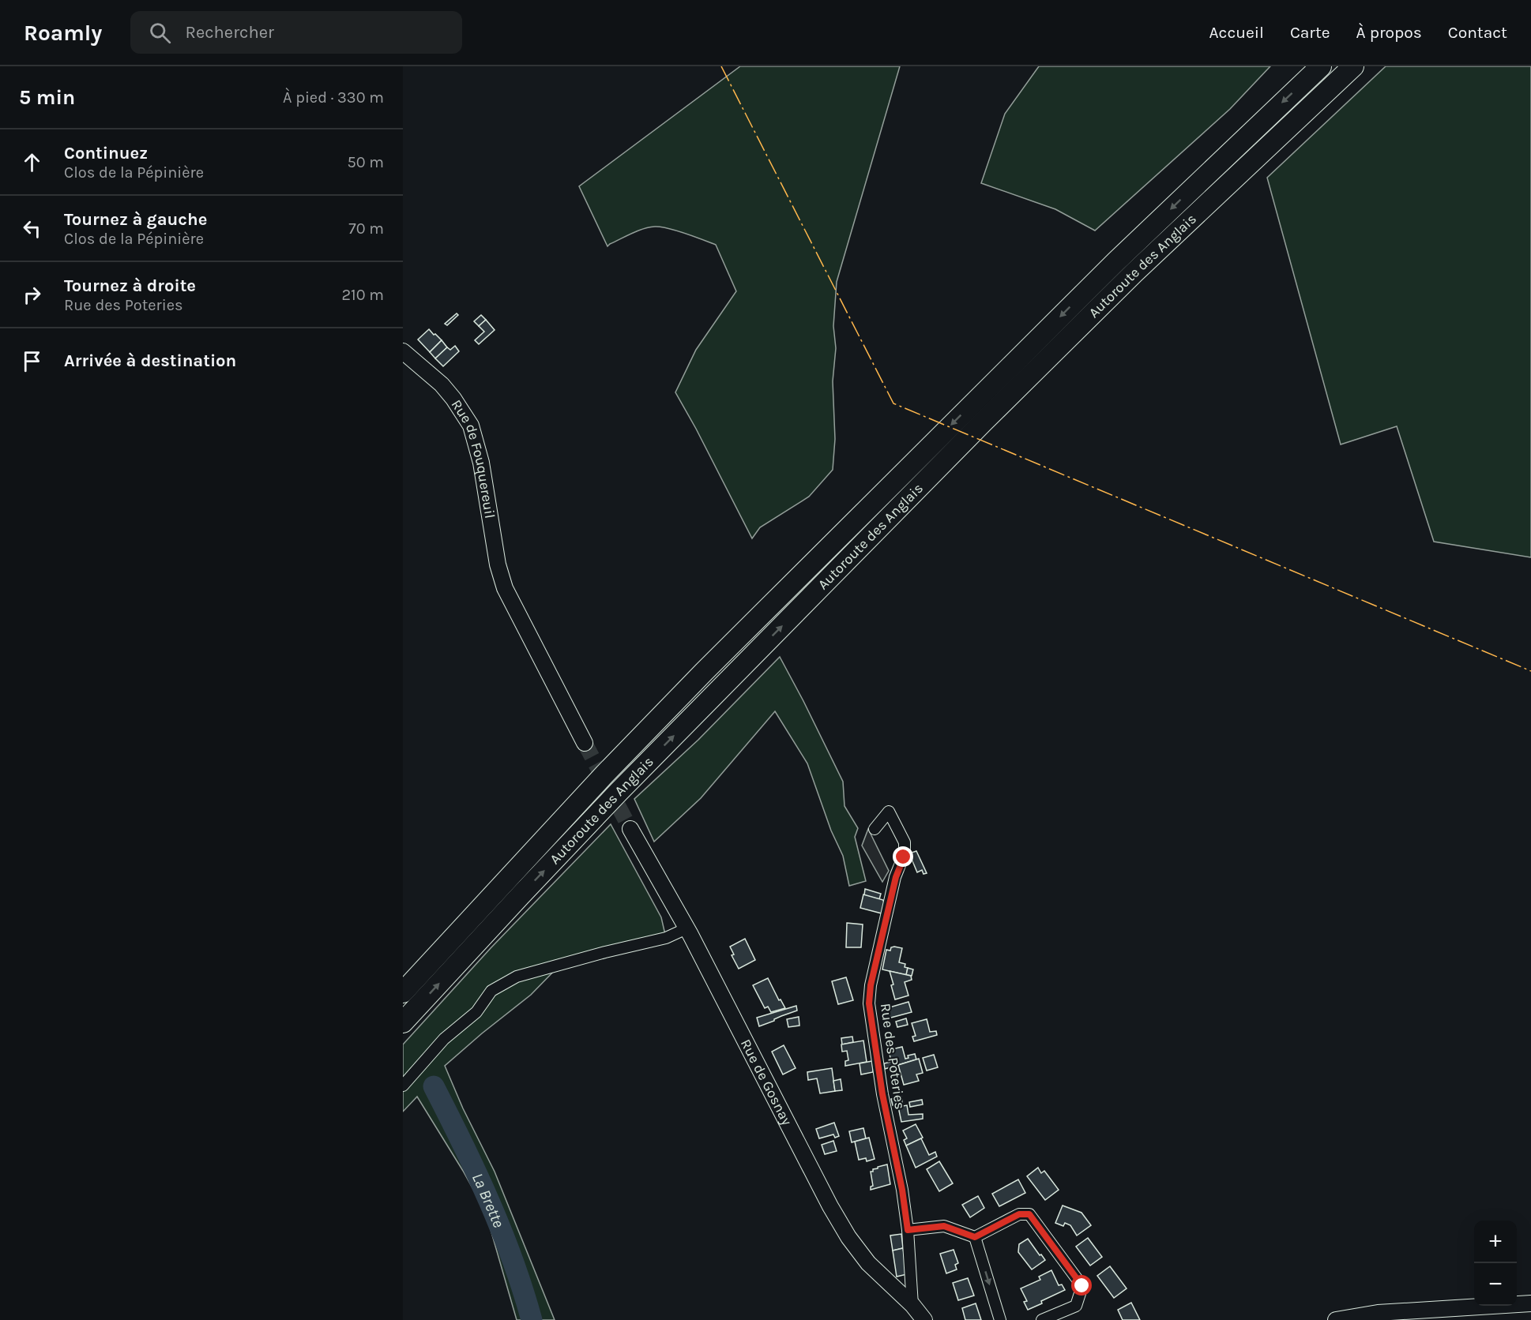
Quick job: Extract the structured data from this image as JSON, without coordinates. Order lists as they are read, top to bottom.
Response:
{
  "streets": {
    "highway": ["Autoroute des Anglais"],
    "street": ["Rue de Fouquereuil", "Rue des Poteries", "Rue de Gosnay"]
  },
  "crossings": [
    ["Rue des Poteries", "Rue de Gosnay"]
  ],
  "water": ["La Brette"],
  "page": {
    "header": "Roamly",
    "search": "Rechercher",
    "nav": [
      "Accueil",
      "Carte",
      "À propos",
      "Contact"
    ],
    "heading": ["5 min", "À pied · 330 m"],
    "list": [
      ["Continuez", "Clos de la Pépinière", "50 m"],
      ["Tournez à gauche", "Clos de la Pépinière", "70 m"],
      ["Tournez à droite", "Rue des Poteries", "210 m"],
      "Arrivée à destination"
    ],
    "map_buttons": ["+", "−"]
  }
}
